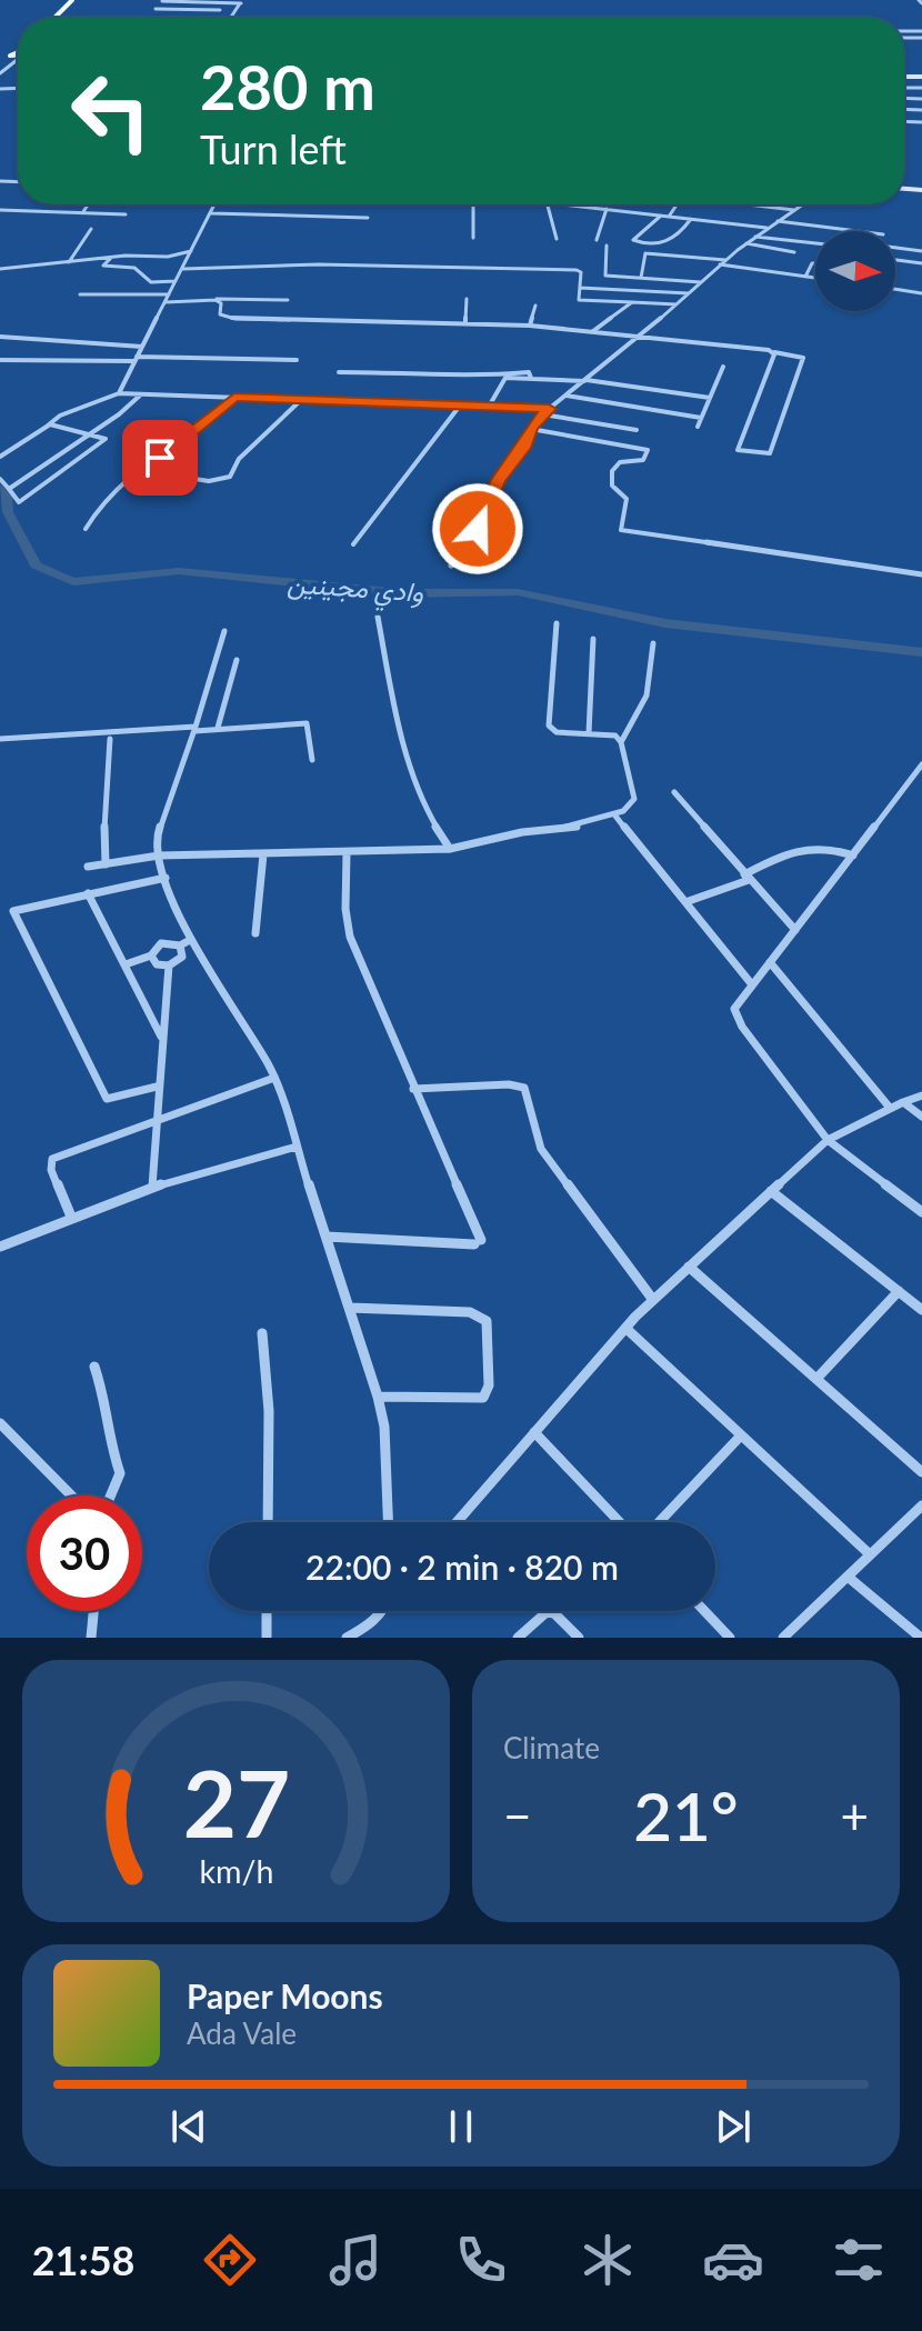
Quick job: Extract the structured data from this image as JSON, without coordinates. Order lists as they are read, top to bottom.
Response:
{
  "water": ["وادي مجينين"],
  "north": "right",
  "page": {
    "turn": ["280 m", "Turn left"],
    "limit": "30",
    "trip": "22:00 · 2 min · 820 m",
    "tile": "Climate",
    "heat": ["−", "21°", "+"],
    "song": ["Paper Moons", "Ada Vale"],
    "tabs": "21:58",
    "gauge": ["27", "km/h"]
  }
}
